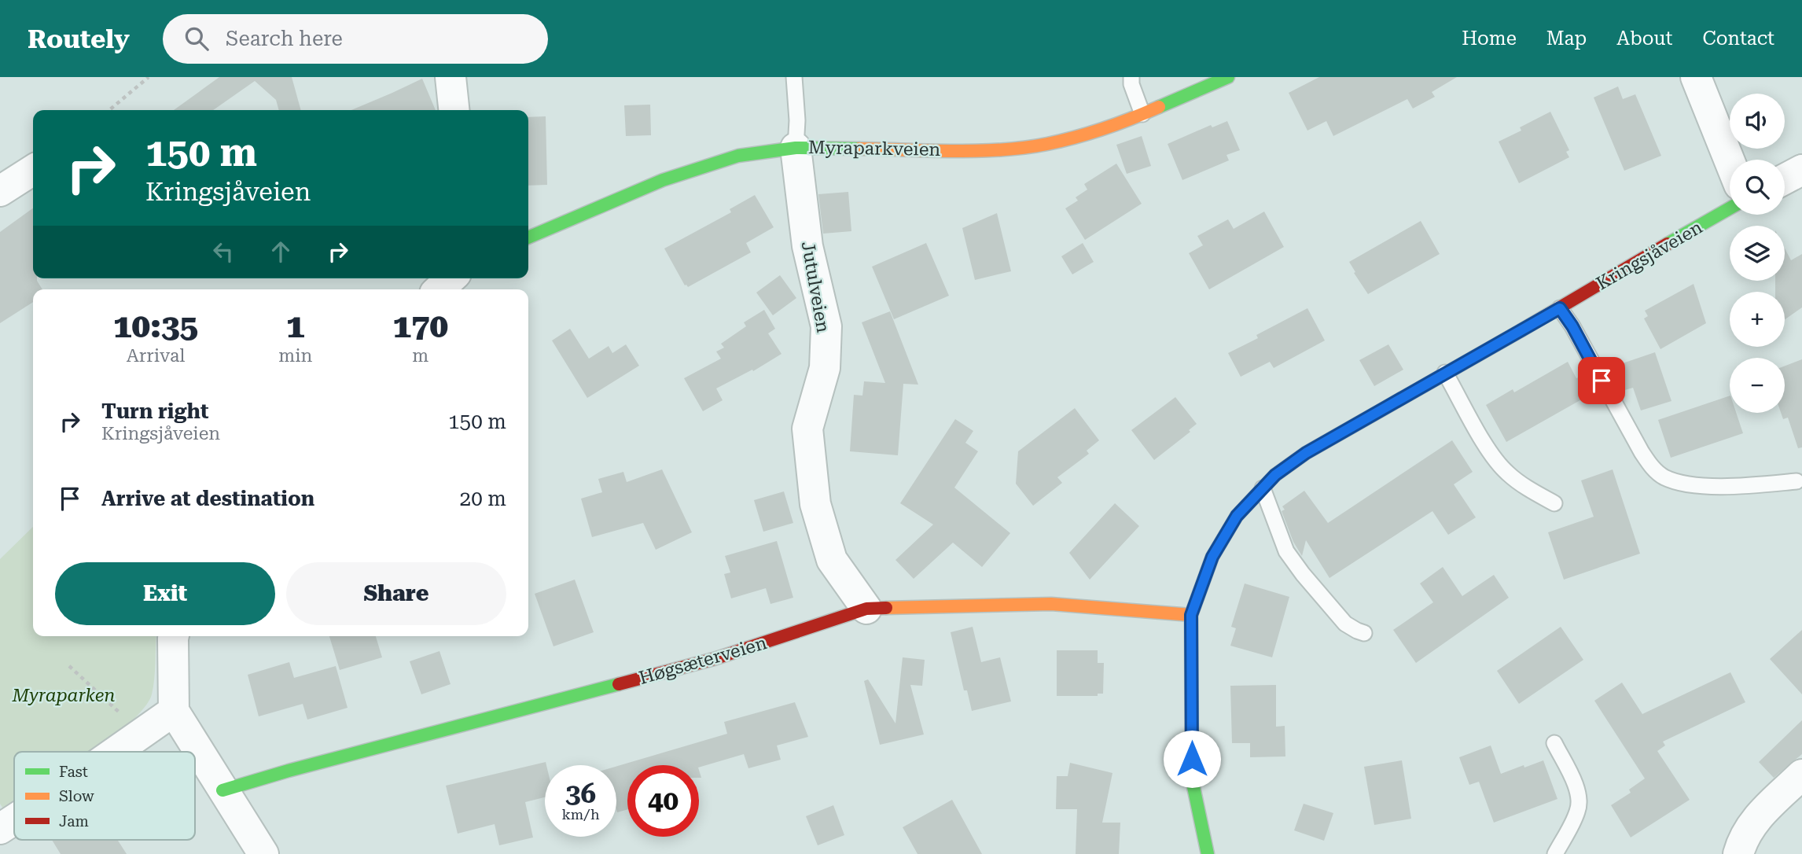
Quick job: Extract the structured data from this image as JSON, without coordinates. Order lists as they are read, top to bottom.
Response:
{
  "streets": {
    "street": [
      "Myraparkveien",
      "Kringsjåveien",
      "Jutulveien",
      "Høgsæterveien"
    ]
  },
  "crossings": [
    ["Myraparkveien", "Jutulveien"],
    ["Kringsjåveien", "Høgsæterveien"],
    ["Jutulveien", "Høgsæterveien"]
  ],
  "parks": ["Myraparken"],
  "legend": ["Fast", "Slow", "Jam"],
  "page": {
    "header": "Routely",
    "search": "Search here",
    "nav": [
      "Home",
      "Map",
      "About",
      "Contact"
    ],
    "map_buttons": ["+", "−"],
    "turn": ["150 m", "Kringsjåveien"],
    "eta": [
      "10:35",
      "Arrival",
      "1",
      "min",
      "170",
      "m"
    ],
    "list": [
      {
        "name": "Turn right",
        "note": "Kringsjåveien",
        "value": "150 m"
      },
      {
        "name": "Arrive at destination",
        "value": "20 m"
      }
    ],
    "buttons": ["Exit", "Share"],
    "speed": "36 km/h",
    "limit": "40"
  }
}
